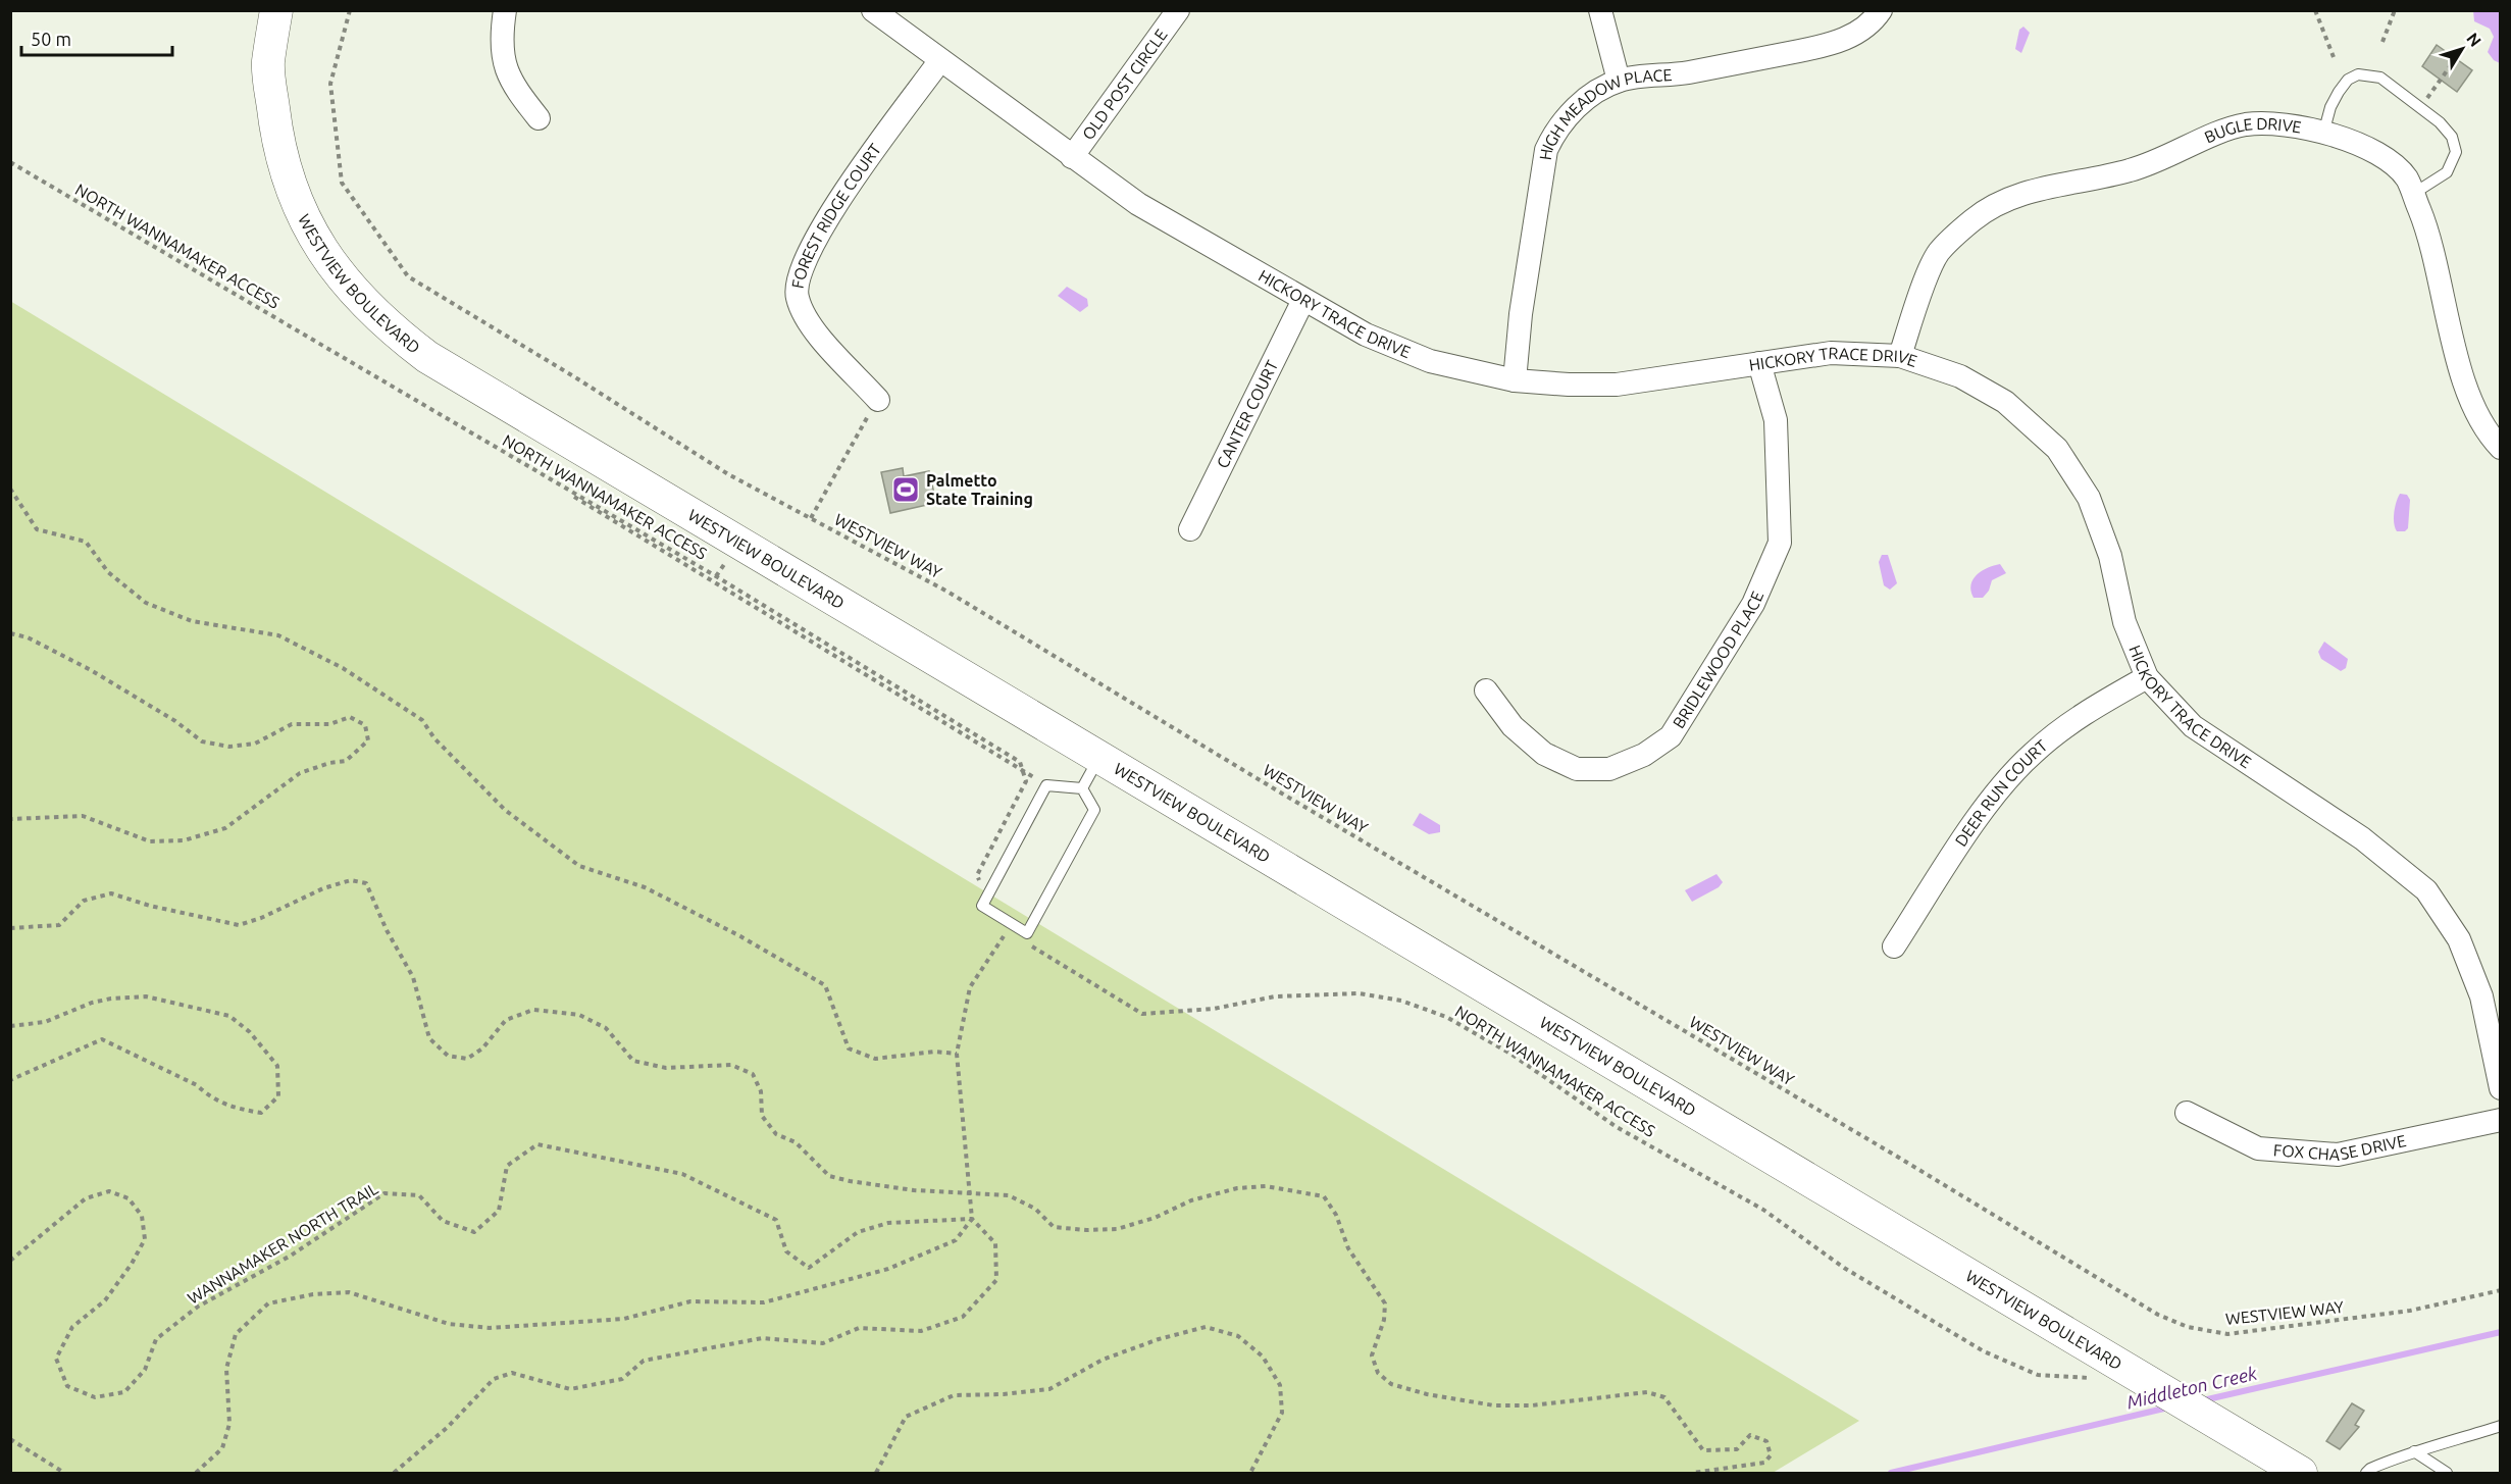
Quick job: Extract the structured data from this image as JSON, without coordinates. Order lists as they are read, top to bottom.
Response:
{
  "streets": {
    "street": [
      "OLD POST CIRCLE",
      "HIGH MEADOW PLACE",
      "BUGLE DRIVE",
      "FOREST RIDGE COURT",
      "WESTVIEW BOULEVARD",
      "HICKORY TRACE DRIVE",
      "CANTER COURT",
      "BRIDLEWOOD PLACE",
      "DEER RUN COURT",
      "FOX CHASE DRIVE"
    ],
    "path": ["NORTH WANNAMAKER ACCESS", "WESTVIEW WAY", "WANNAMAKER NORTH TRAIL"]
  },
  "crossings": [
    ["OLD POST CIRCLE", "HICKORY TRACE DRIVE"],
    ["HIGH MEADOW PLACE", "HICKORY TRACE DRIVE"],
    ["BUGLE DRIVE", "HICKORY TRACE DRIVE"],
    ["FOREST RIDGE COURT", "HICKORY TRACE DRIVE"],
    ["HICKORY TRACE DRIVE", "CANTER COURT"],
    ["HICKORY TRACE DRIVE", "BRIDLEWOOD PLACE"],
    ["HICKORY TRACE DRIVE", "DEER RUN COURT"]
  ],
  "water": ["Middleton Creek"],
  "places": {
    "sports": ["Palmetto State Training"]
  },
  "scale_bar": "50 m",
  "north": "top right"
}
